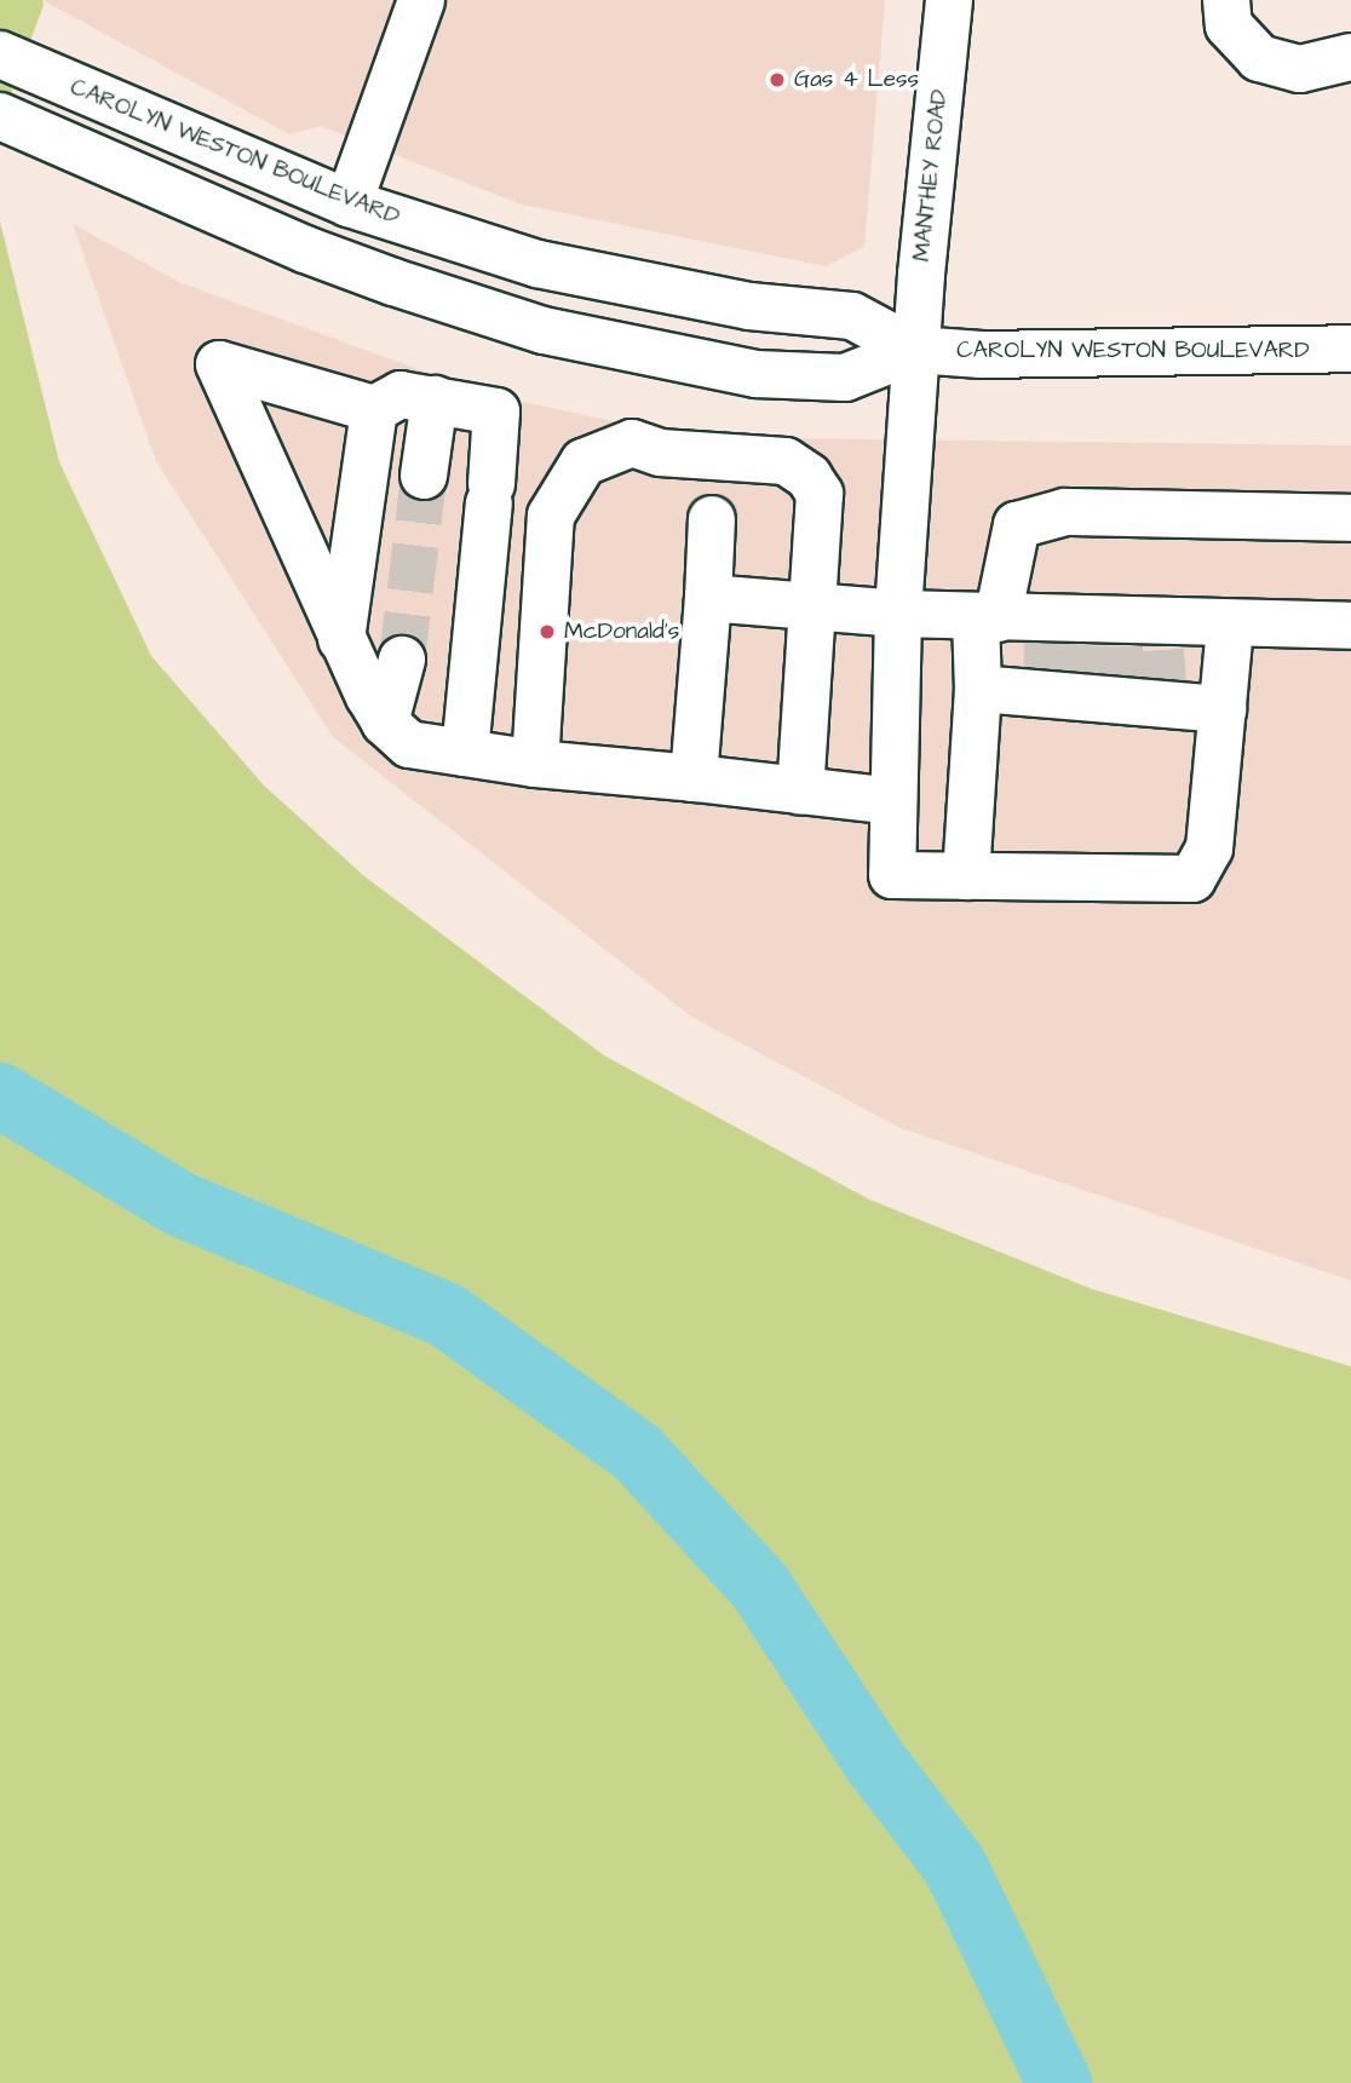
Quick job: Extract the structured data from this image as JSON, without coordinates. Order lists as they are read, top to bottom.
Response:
{
  "streets": {
    "street": ["CAROLYN WESTON BOULEVARD", "MANTHEY ROAD"]
  },
  "crossings": [
    ["CAROLYN WESTON BOULEVARD", "MANTHEY ROAD"]
  ],
  "places": ["Gas 4 Less", "McDonald's"]
}
